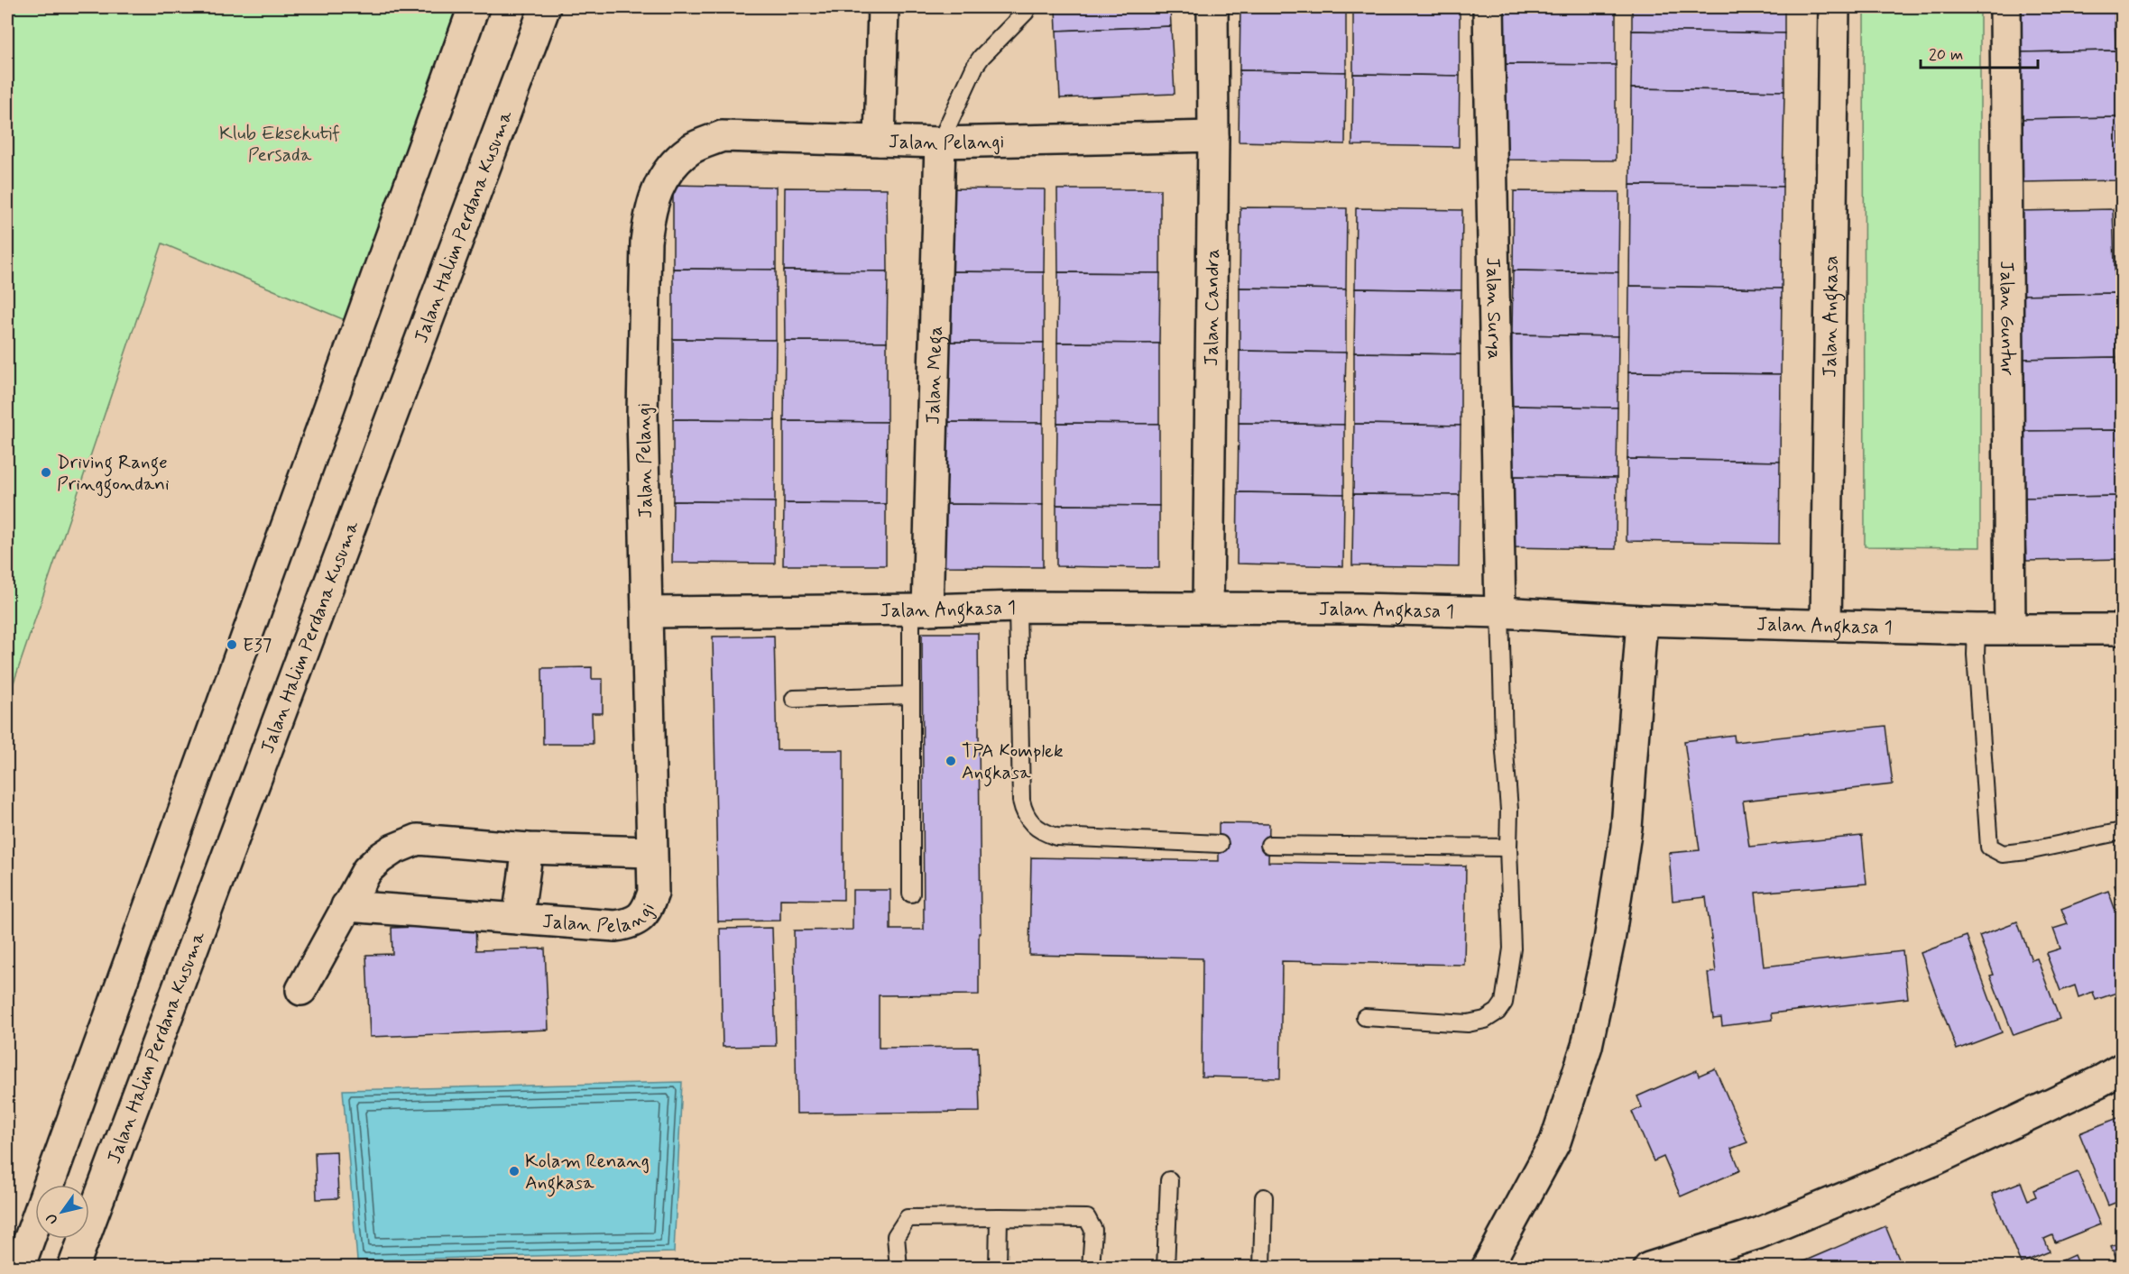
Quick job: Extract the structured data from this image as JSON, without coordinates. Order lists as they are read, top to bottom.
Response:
{
  "streets": {
    "street": [
      "Jalan Pelangi",
      "Jalan Halim Perdana Kusuma",
      "Jalan Candra",
      "Jalan Surya",
      "Jalan Angkasa",
      "Jalan Guntur",
      "Jalan Mega",
      "Jalan Angkasa 1"
    ]
  },
  "crossings": [
    ["Jalan Pelangi", "Jalan Candra"],
    ["Jalan Pelangi", "Jalan Mega"],
    ["Jalan Pelangi", "Jalan Angkasa 1"],
    ["Jalan Candra", "Jalan Angkasa 1"],
    ["Jalan Surya", "Jalan Angkasa 1"],
    ["Jalan Angkasa", "Jalan Angkasa 1"],
    ["Jalan Guntur", "Jalan Angkasa 1"],
    ["Jalan Mega", "Jalan Angkasa 1"]
  ],
  "parks": ["Klub Eksekutif Persada"],
  "places": [
    "Driving Range Pringgondani",
    "E37",
    "TPA Komplek Angkasa",
    "Kolam Renang Angkasa"
  ],
  "scale_bar": "20 m",
  "north": "bottom left"
}
